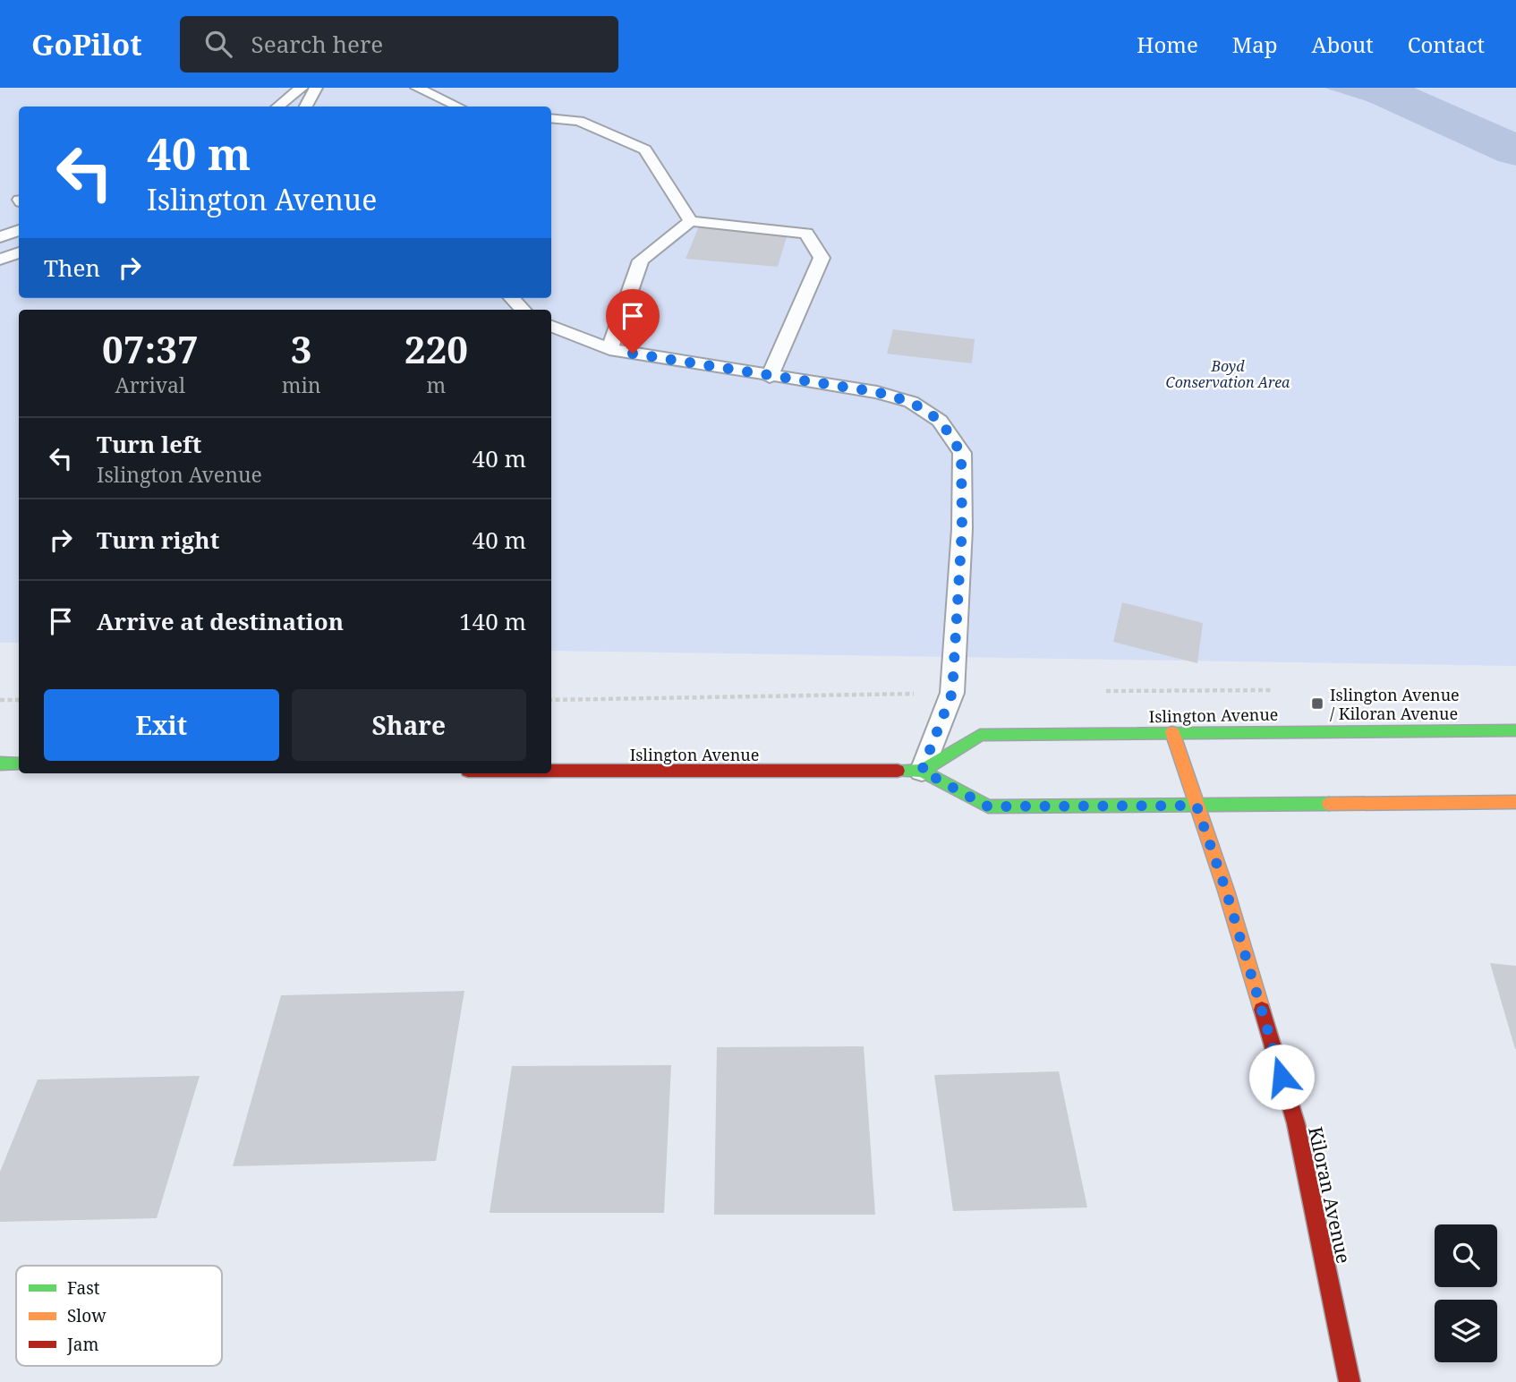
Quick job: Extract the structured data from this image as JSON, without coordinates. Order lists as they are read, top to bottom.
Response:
{
  "streets": {
    "main road": ["Islington Avenue", "Kiloran Avenue"]
  },
  "crossings": [
    ["Islington Avenue", "Kiloran Avenue"]
  ],
  "parks": ["Boyd Conservation Area"],
  "places": {
    "transit": ["Islington Avenue / Kiloran Avenue"]
  },
  "legend": ["Fast", "Slow", "Jam"],
  "page": {
    "header": "GoPilot",
    "search": "Search here",
    "nav": [
      "Home",
      "Map",
      "About",
      "Contact"
    ],
    "turn": ["40 m", "Islington Avenue"],
    "then": "Then",
    "eta": [
      "07:37",
      "Arrival",
      "3",
      "min",
      "220",
      "m"
    ],
    "list": [
      {
        "name": "Turn left",
        "note": "Islington Avenue",
        "value": "40 m"
      },
      {
        "name": "Turn right",
        "value": "40 m"
      },
      {
        "name": "Arrive at destination",
        "value": "140 m"
      }
    ],
    "buttons": ["Exit", "Share"]
  }
}
